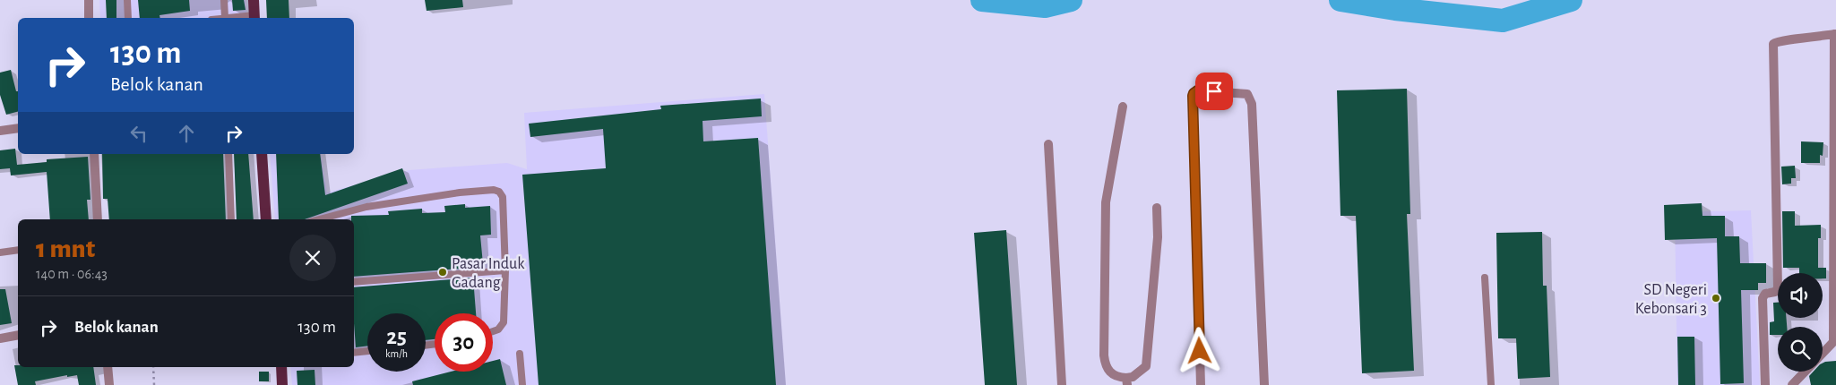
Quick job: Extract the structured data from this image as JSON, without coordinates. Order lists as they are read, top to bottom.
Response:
{
  "places": ["Pasar Induk Gadang", "SD Negeri Kebonsari 3"],
  "page": {
    "turn": ["130 m", "Belok kanan"],
    "heading": ["1 mnt", "140 m · 06:43"],
    "list": [
      {
        "name": "Belok kanan",
        "value": "130 m"
      }
    ],
    "speed": "25 km/h",
    "limit": "30"
  }
}
